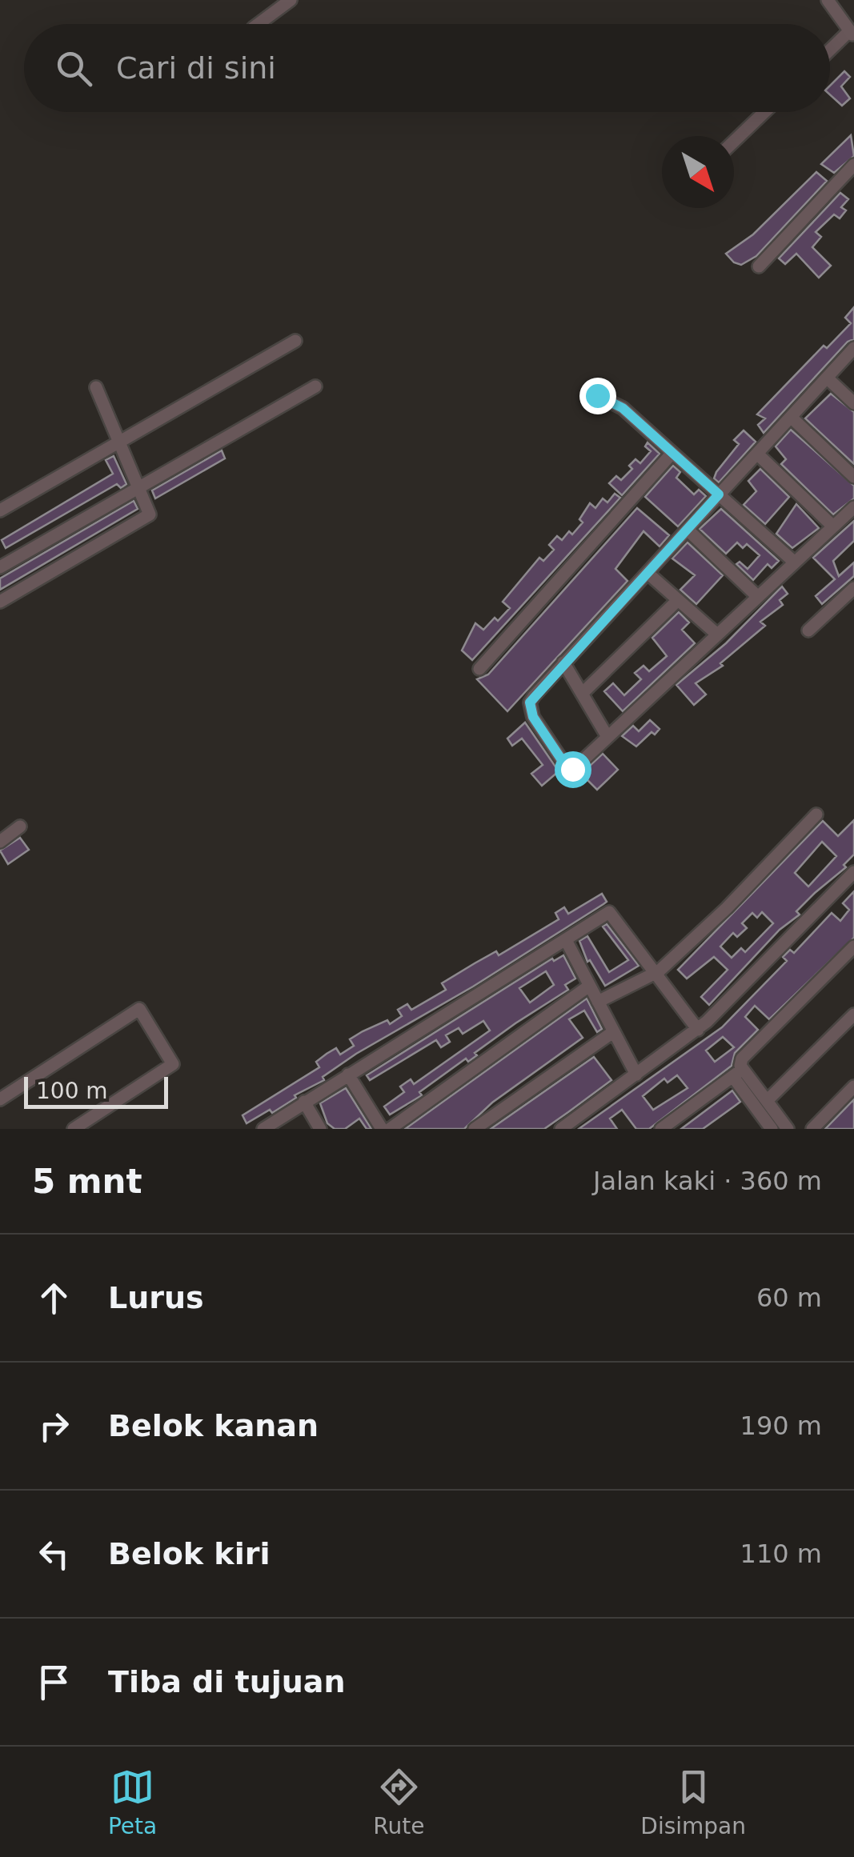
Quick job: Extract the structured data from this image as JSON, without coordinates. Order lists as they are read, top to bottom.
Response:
{
  "scale_bar": "100 m",
  "north": "bottom right",
  "page": {
    "search": "Cari di sini",
    "scale": "100 m",
    "heading": ["5 mnt", "Jalan kaki · 360 m"],
    "list": [
      ["Lurus", "60 m"],
      ["Belok kanan", "190 m"],
      ["Belok kiri", "110 m"],
      "Tiba di tujuan"
    ],
    "nav": ["Peta", "Rute", "Disimpan"]
  }
}
